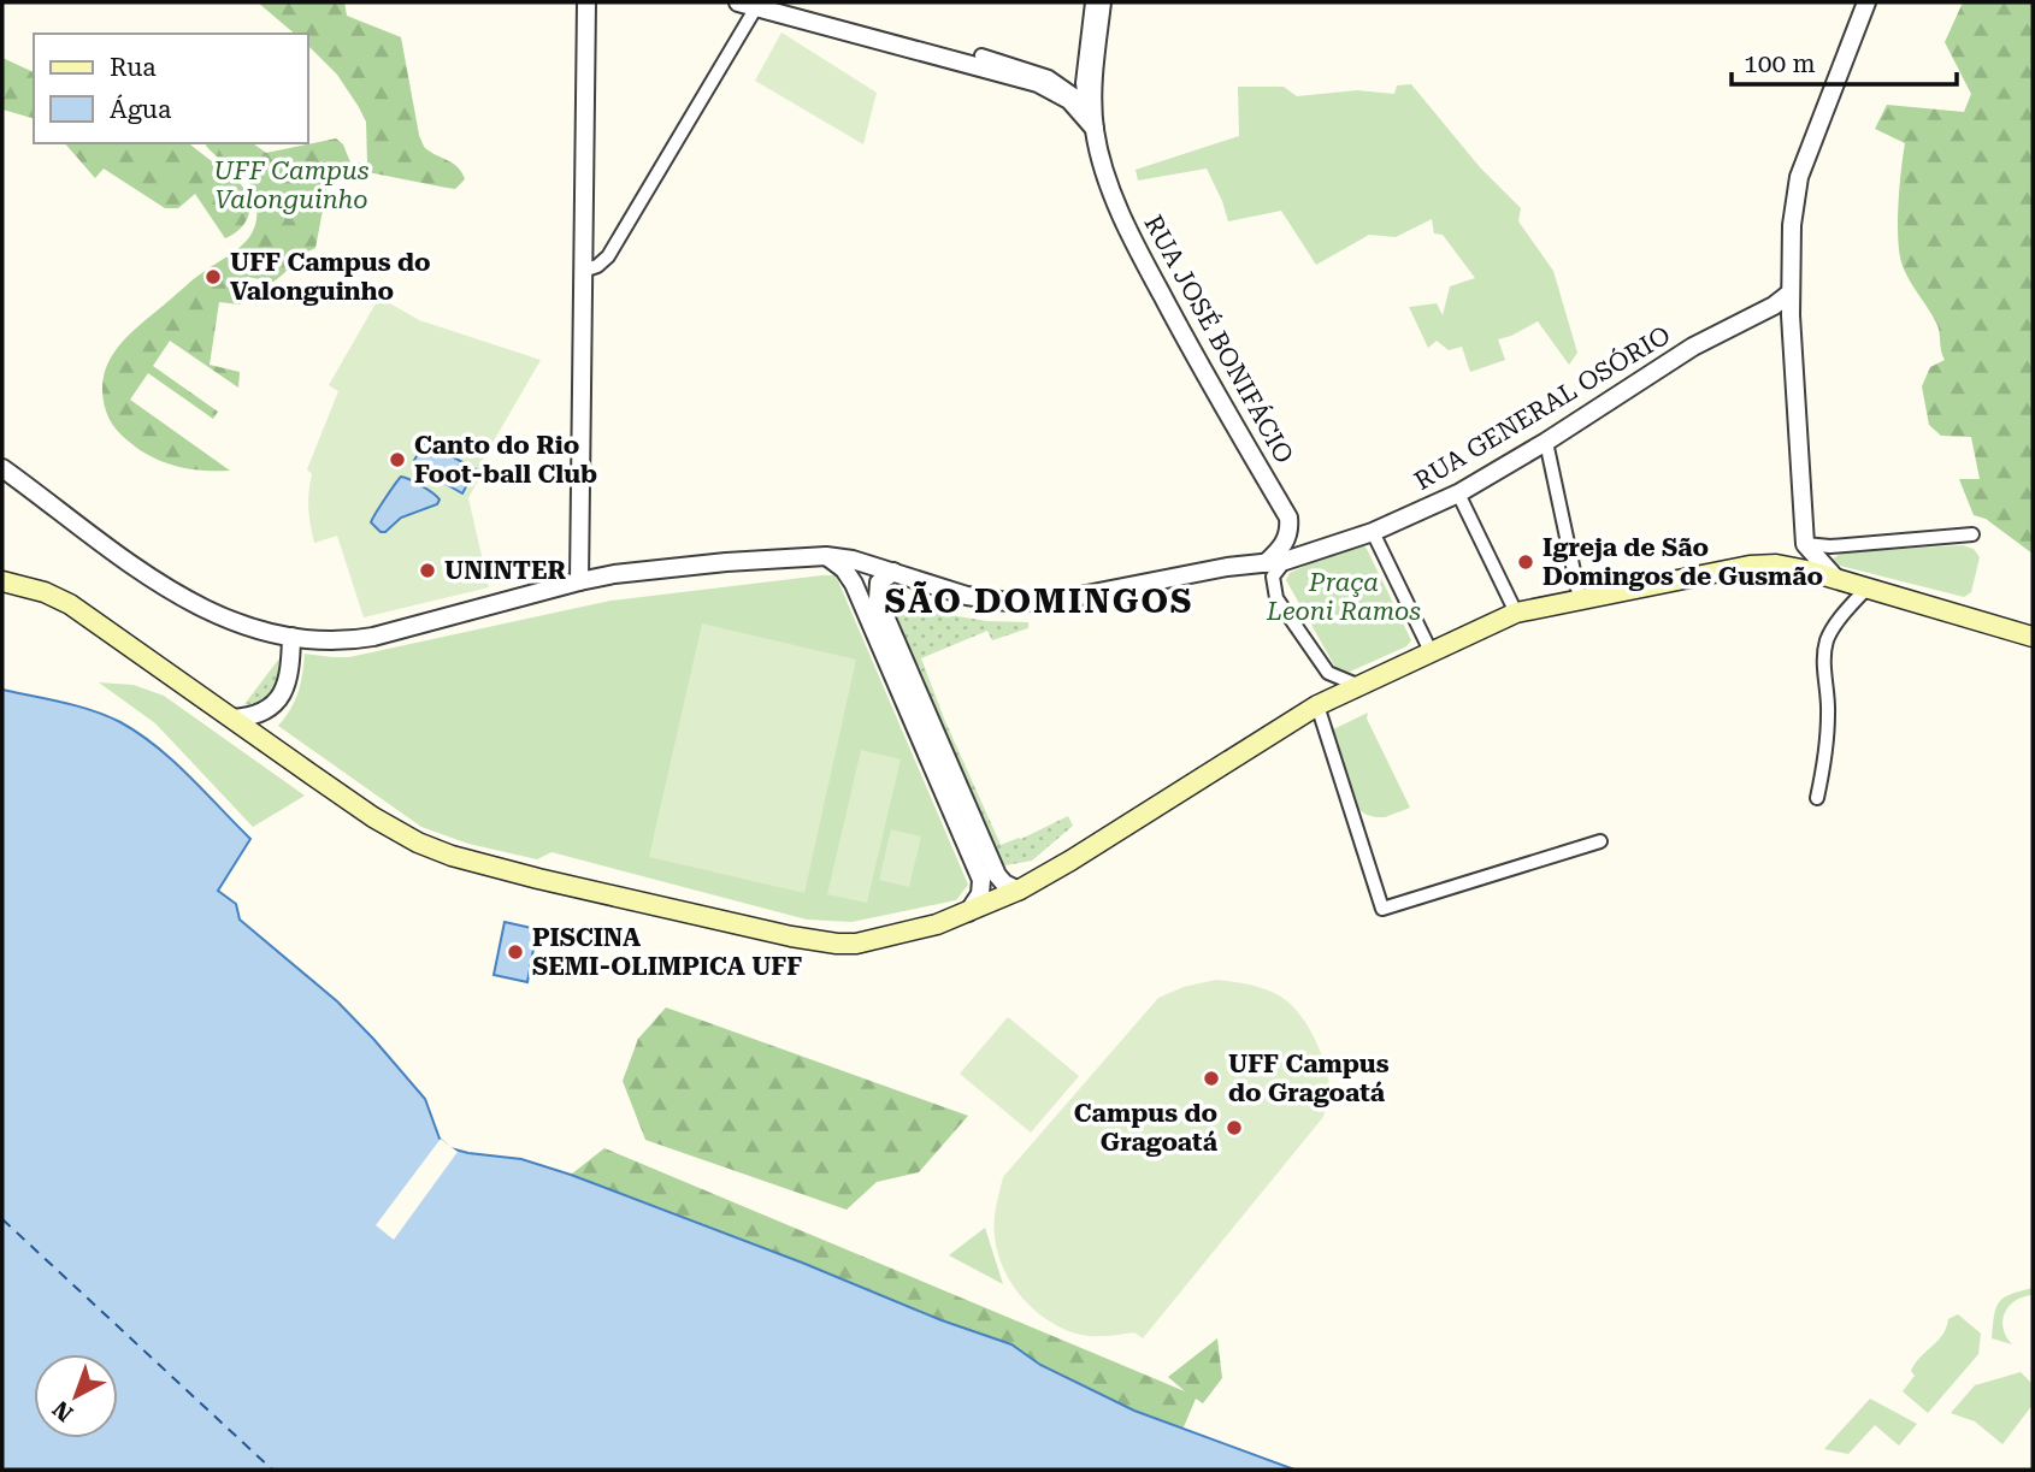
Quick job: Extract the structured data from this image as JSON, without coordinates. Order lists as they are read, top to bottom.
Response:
{
  "streets": {
    "street": ["RUA JOSÉ BONIFÁCIO", "RUA GENERAL OSÓRIO"]
  },
  "crossings": [
    ["RUA JOSÉ BONIFÁCIO", "RUA GENERAL OSÓRIO"]
  ],
  "districts": ["SÃO DOMINGOS"],
  "parks": ["UFF Campus Valonguinho", "Praça Leoni Ramos"],
  "places": [
    "UFF Campus do Valonguinho",
    "Canto do Rio Foot-ball Club",
    "Igreja de São Domingos de Gusmão",
    "UNINTER",
    "PISCINA SEMI-OLIMPICA UFF",
    "UFF Campus do Gragoatá",
    "Campus do Gragoatá"
  ],
  "legend": ["Rua", "Água"],
  "scale_bar": "100 m",
  "north": "bottom left"
}
